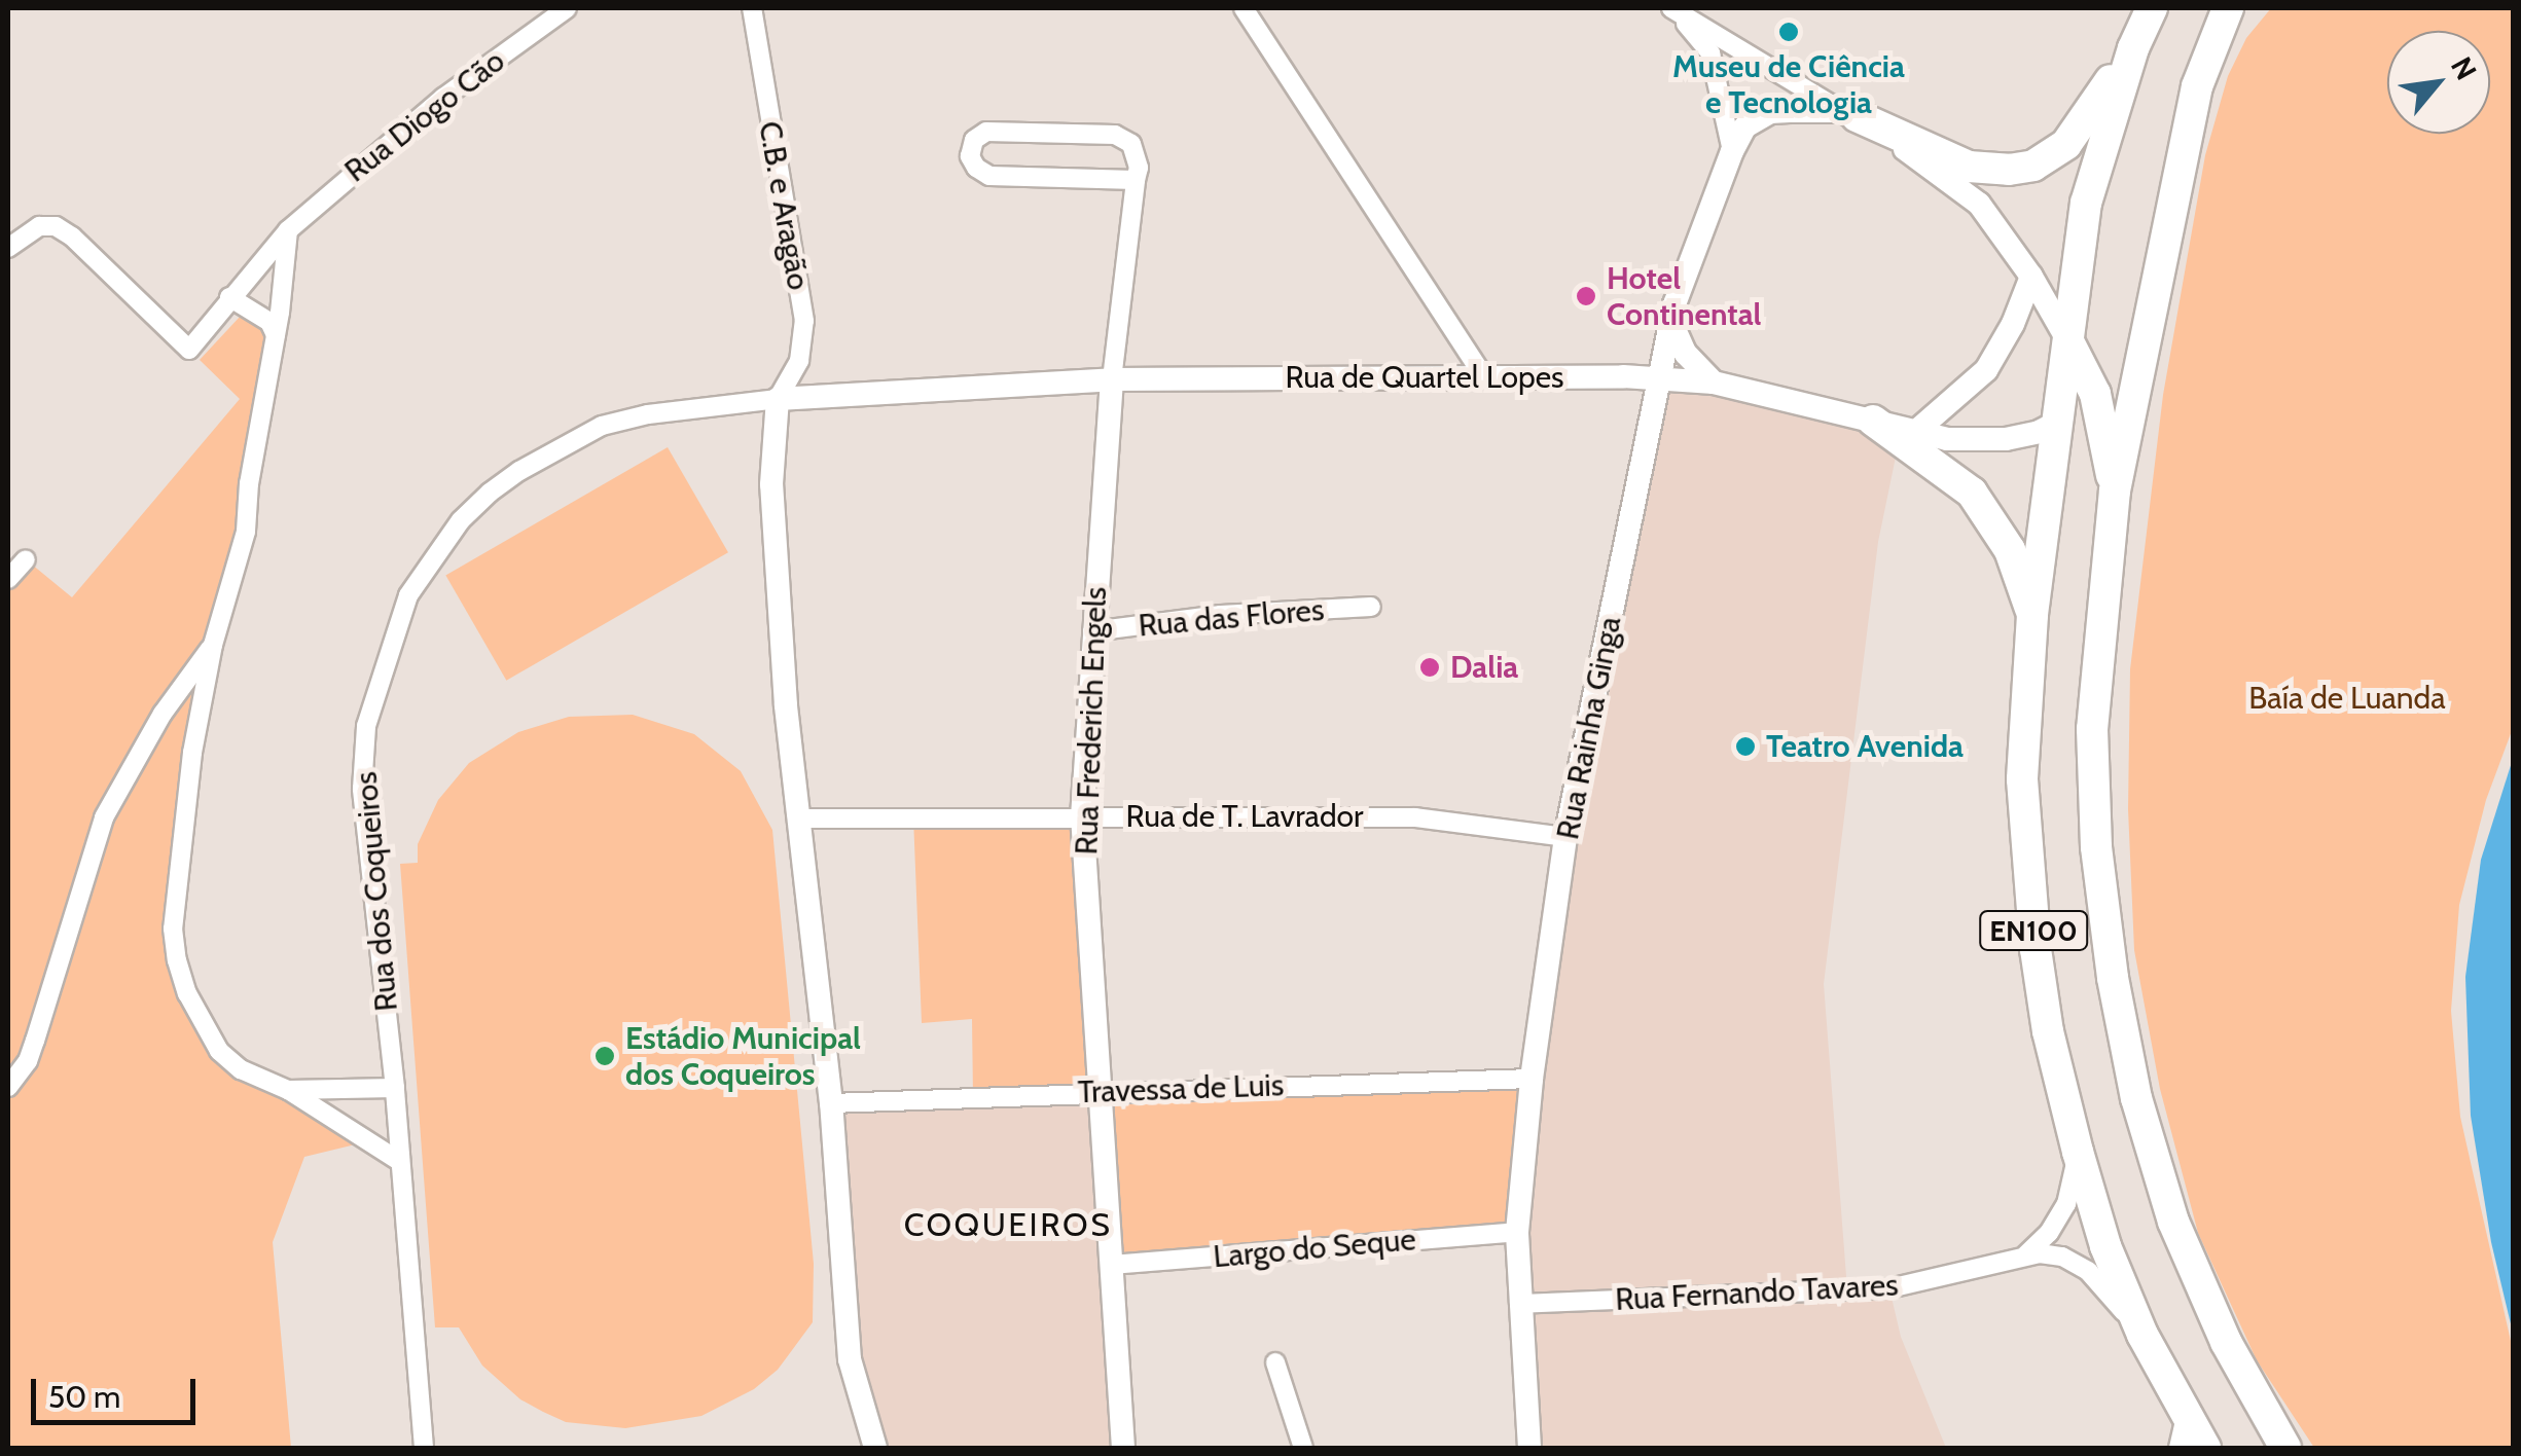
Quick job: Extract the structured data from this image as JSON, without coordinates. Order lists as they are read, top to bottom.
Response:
{
  "streets": {
    "main road": ["EN100"],
    "street": [
      "Rua Diogo Cão",
      "C.B. e Aragão",
      "Rua de Quartel Lopes",
      "Rua das Flores",
      "Rua Frederich Engels",
      "Rua Rainha Ginga",
      "Rua de T. Lavrador",
      "Rua dos Coqueiros",
      "Travessa de Luis",
      "Largo do Seque",
      "Rua Fernando Tavares"
    ]
  },
  "crossings": [
    ["C.B. e Aragão", "Rua de Quartel Lopes"],
    ["C.B. e Aragão", "Rua dos Coqueiros"],
    ["Rua de Quartel Lopes", "Rua Frederich Engels"],
    ["Rua de Quartel Lopes", "Rua Rainha Ginga"],
    ["Rua de Quartel Lopes", "Rua dos Coqueiros"],
    ["Rua de Quartel Lopes", "EN100"],
    ["Rua das Flores", "Rua Frederich Engels"],
    ["Rua Frederich Engels", "Rua de T. Lavrador"],
    ["Rua Frederich Engels", "Travessa de Luis"],
    ["Rua Frederich Engels", "Largo do Seque"],
    ["Rua Rainha Ginga", "Rua de T. Lavrador"],
    ["Rua Rainha Ginga", "Travessa de Luis"],
    ["Rua Rainha Ginga", "Largo do Seque"],
    ["Rua Rainha Ginga", "Rua Fernando Tavares"],
    ["EN100", "Rua Fernando Tavares"]
  ],
  "districts": ["COQUEIROS"],
  "parks": ["Baía de Luanda"],
  "places": [
    "Museu de Ciência e Tecnologia",
    "Hotel Continental",
    "Dalia",
    "Teatro Avenida",
    "Estádio Municipal dos Coqueiros"
  ],
  "scale_bar": "50 m",
  "north": "top right"
}
